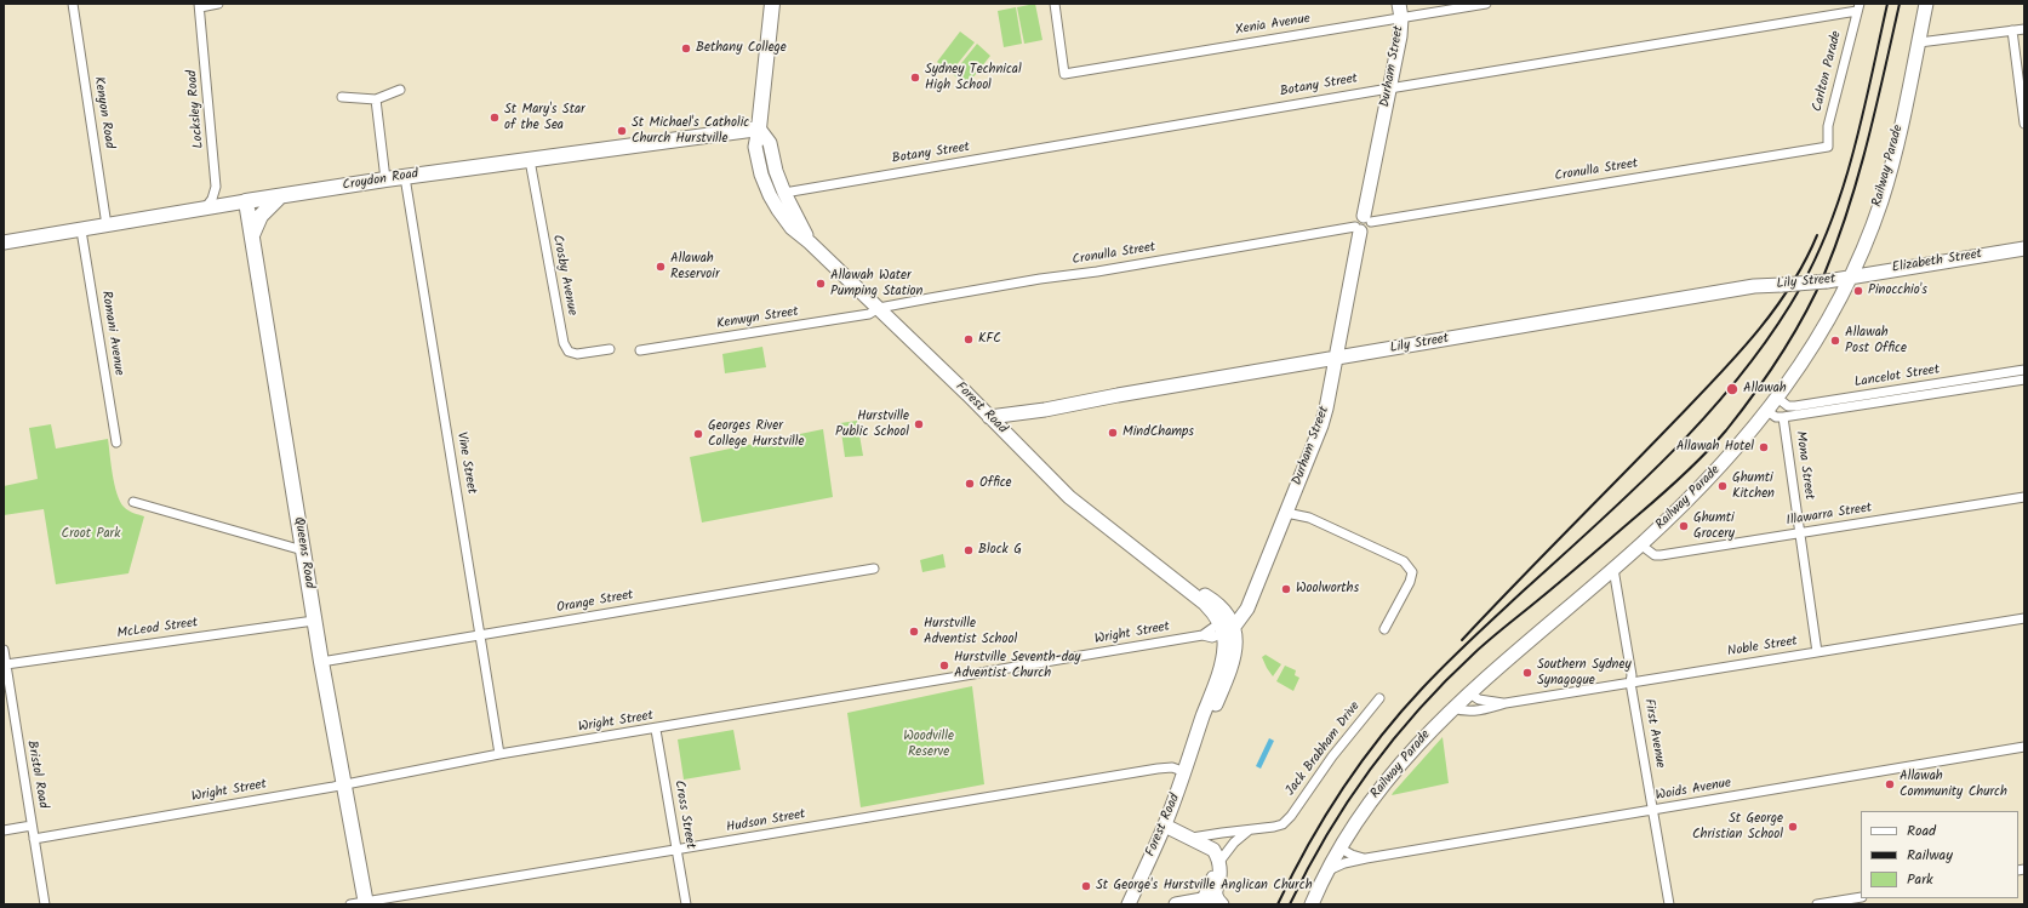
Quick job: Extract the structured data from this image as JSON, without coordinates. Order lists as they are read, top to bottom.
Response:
{
  "streets": {
    "main road": [
      "Durham Street",
      "Railway Parade",
      "Croydon Road",
      "Elizabeth Street",
      "Lily Street",
      "Forest Road",
      "Queens Road"
    ],
    "street": [
      "Xenia Avenue",
      "Carlton Parade",
      "Botany Street",
      "Locksley Road",
      "Kenyon Road",
      "Cronulla Street",
      "Crosby Avenue",
      "Kenwyn Street",
      "Romani Avenue",
      "Lancelot Street",
      "Vine Street",
      "Mona Street",
      "Illawarra Street",
      "Orange Street",
      "McLeod Street",
      "Wright Street",
      "Noble Street",
      "First Avenue",
      "Jack Brabham Drive",
      "Bristol Road",
      "Woids Avenue",
      "Cross Street",
      "Hudson Street"
    ]
  },
  "crossings": [
    ["Xenia Avenue", "Durham Street"],
    ["Durham Street", "Botany Street"],
    ["Durham Street", "Cronulla Street"],
    ["Durham Street", "Lily Street"],
    ["Durham Street", "Forest Road"],
    ["Durham Street", "Wright Street"],
    ["Carlton Parade", "Botany Street"],
    ["Carlton Parade", "Cronulla Street"],
    ["Botany Street", "Forest Road"],
    ["Locksley Road", "Croydon Road"],
    ["Kenyon Road", "Croydon Road"],
    ["Railway Parade", "Elizabeth Street"],
    ["Railway Parade", "Lily Street"],
    ["Railway Parade", "Lancelot Street"],
    ["Railway Parade", "Mona Street"],
    ["Railway Parade", "Illawarra Street"],
    ["Railway Parade", "Noble Street"],
    ["Railway Parade", "First Avenue"],
    ["Railway Parade", "Woids Avenue"],
    ["Cronulla Street", "Kenwyn Street"],
    ["Cronulla Street", "Forest Road"],
    ["Croydon Road", "Crosby Avenue"],
    ["Croydon Road", "Romani Avenue"],
    ["Croydon Road", "Forest Road"],
    ["Croydon Road", "Vine Street"],
    ["Croydon Road", "Queens Road"],
    ["Elizabeth Street", "Lily Street"],
    ["Lily Street", "Forest Road"],
    ["Kenwyn Street", "Forest Road"],
    ["Lancelot Street", "Mona Street"],
    ["Forest Road", "Wright Street"],
    ["Forest Road", "Hudson Street"],
    ["Vine Street", "Orange Street"],
    ["Vine Street", "Wright Street"],
    ["Mona Street", "Illawarra Street"],
    ["Mona Street", "Noble Street"],
    ["Queens Road", "Orange Street"],
    ["Queens Road", "McLeod Street"],
    ["Queens Road", "Wright Street"],
    ["Queens Road", "Hudson Street"],
    ["McLeod Street", "Bristol Road"],
    ["Wright Street", "Bristol Road"],
    ["Wright Street", "Cross Street"],
    ["Noble Street", "First Avenue"],
    ["First Avenue", "Woids Avenue"],
    ["Cross Street", "Hudson Street"]
  ],
  "parks": ["Croot Park", "Woodville Reserve"],
  "places": [
    "Bethany College",
    "Sydney Technical High School",
    "St Mary's Star of the Sea",
    "St Michael's Catholic Church Hurstville",
    "Allawah Reservoir",
    "Allawah Water Pumping Station",
    "Pinocchio's",
    "KFC",
    "Allawah Post Office",
    "Allawah",
    "Hurstville Public School",
    "MindChamps",
    "Georges River College Hurstville",
    "Allawah Hotel",
    "Office",
    "Ghumti Kitchen",
    "Ghumti Grocery",
    "Block G",
    "Woolworths",
    "Hurstville Adventist School",
    "Hurstville Seventh-day Adventist Church",
    "Southern Sydney Synagogue",
    "Allawah Community Church",
    "St George Christian School",
    "St George's Hurstville Anglican Church"
  ],
  "legend": ["Road", "Railway", "Park"]
}
